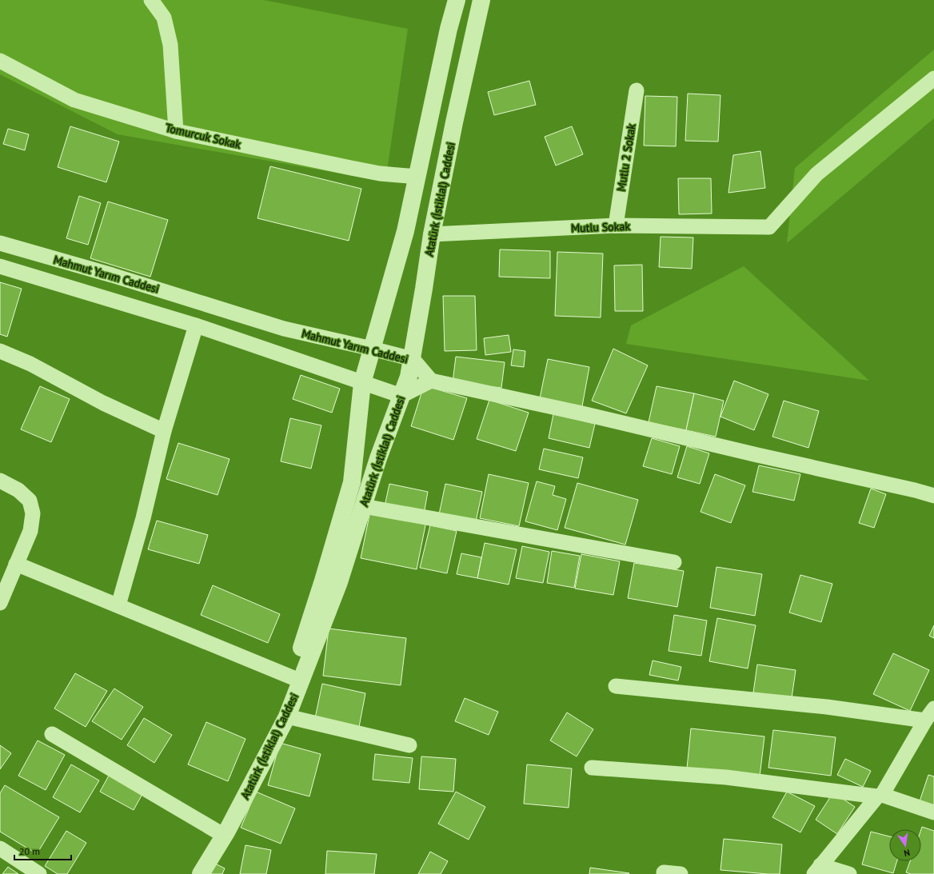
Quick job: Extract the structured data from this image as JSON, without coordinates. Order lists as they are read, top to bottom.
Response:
{
  "streets": {
    "street": [
      "Tomurcuk Sokak",
      "Mutlu 2 Sokak",
      "Atatürk (İstiklal) Caddesi",
      "Mutlu Sokak",
      "Mahmut Yarım Caddesi"
    ]
  },
  "crossings": [
    ["Tomurcuk Sokak", "Atatürk (İstiklal) Caddesi"],
    ["Mutlu 2 Sokak", "Mutlu Sokak"],
    ["Atatürk (İstiklal) Caddesi", "Mutlu Sokak"],
    ["Atatürk (İstiklal) Caddesi", "Mahmut Yarım Caddesi"]
  ],
  "scale_bar": "20 m",
  "north": "bottom"
}
